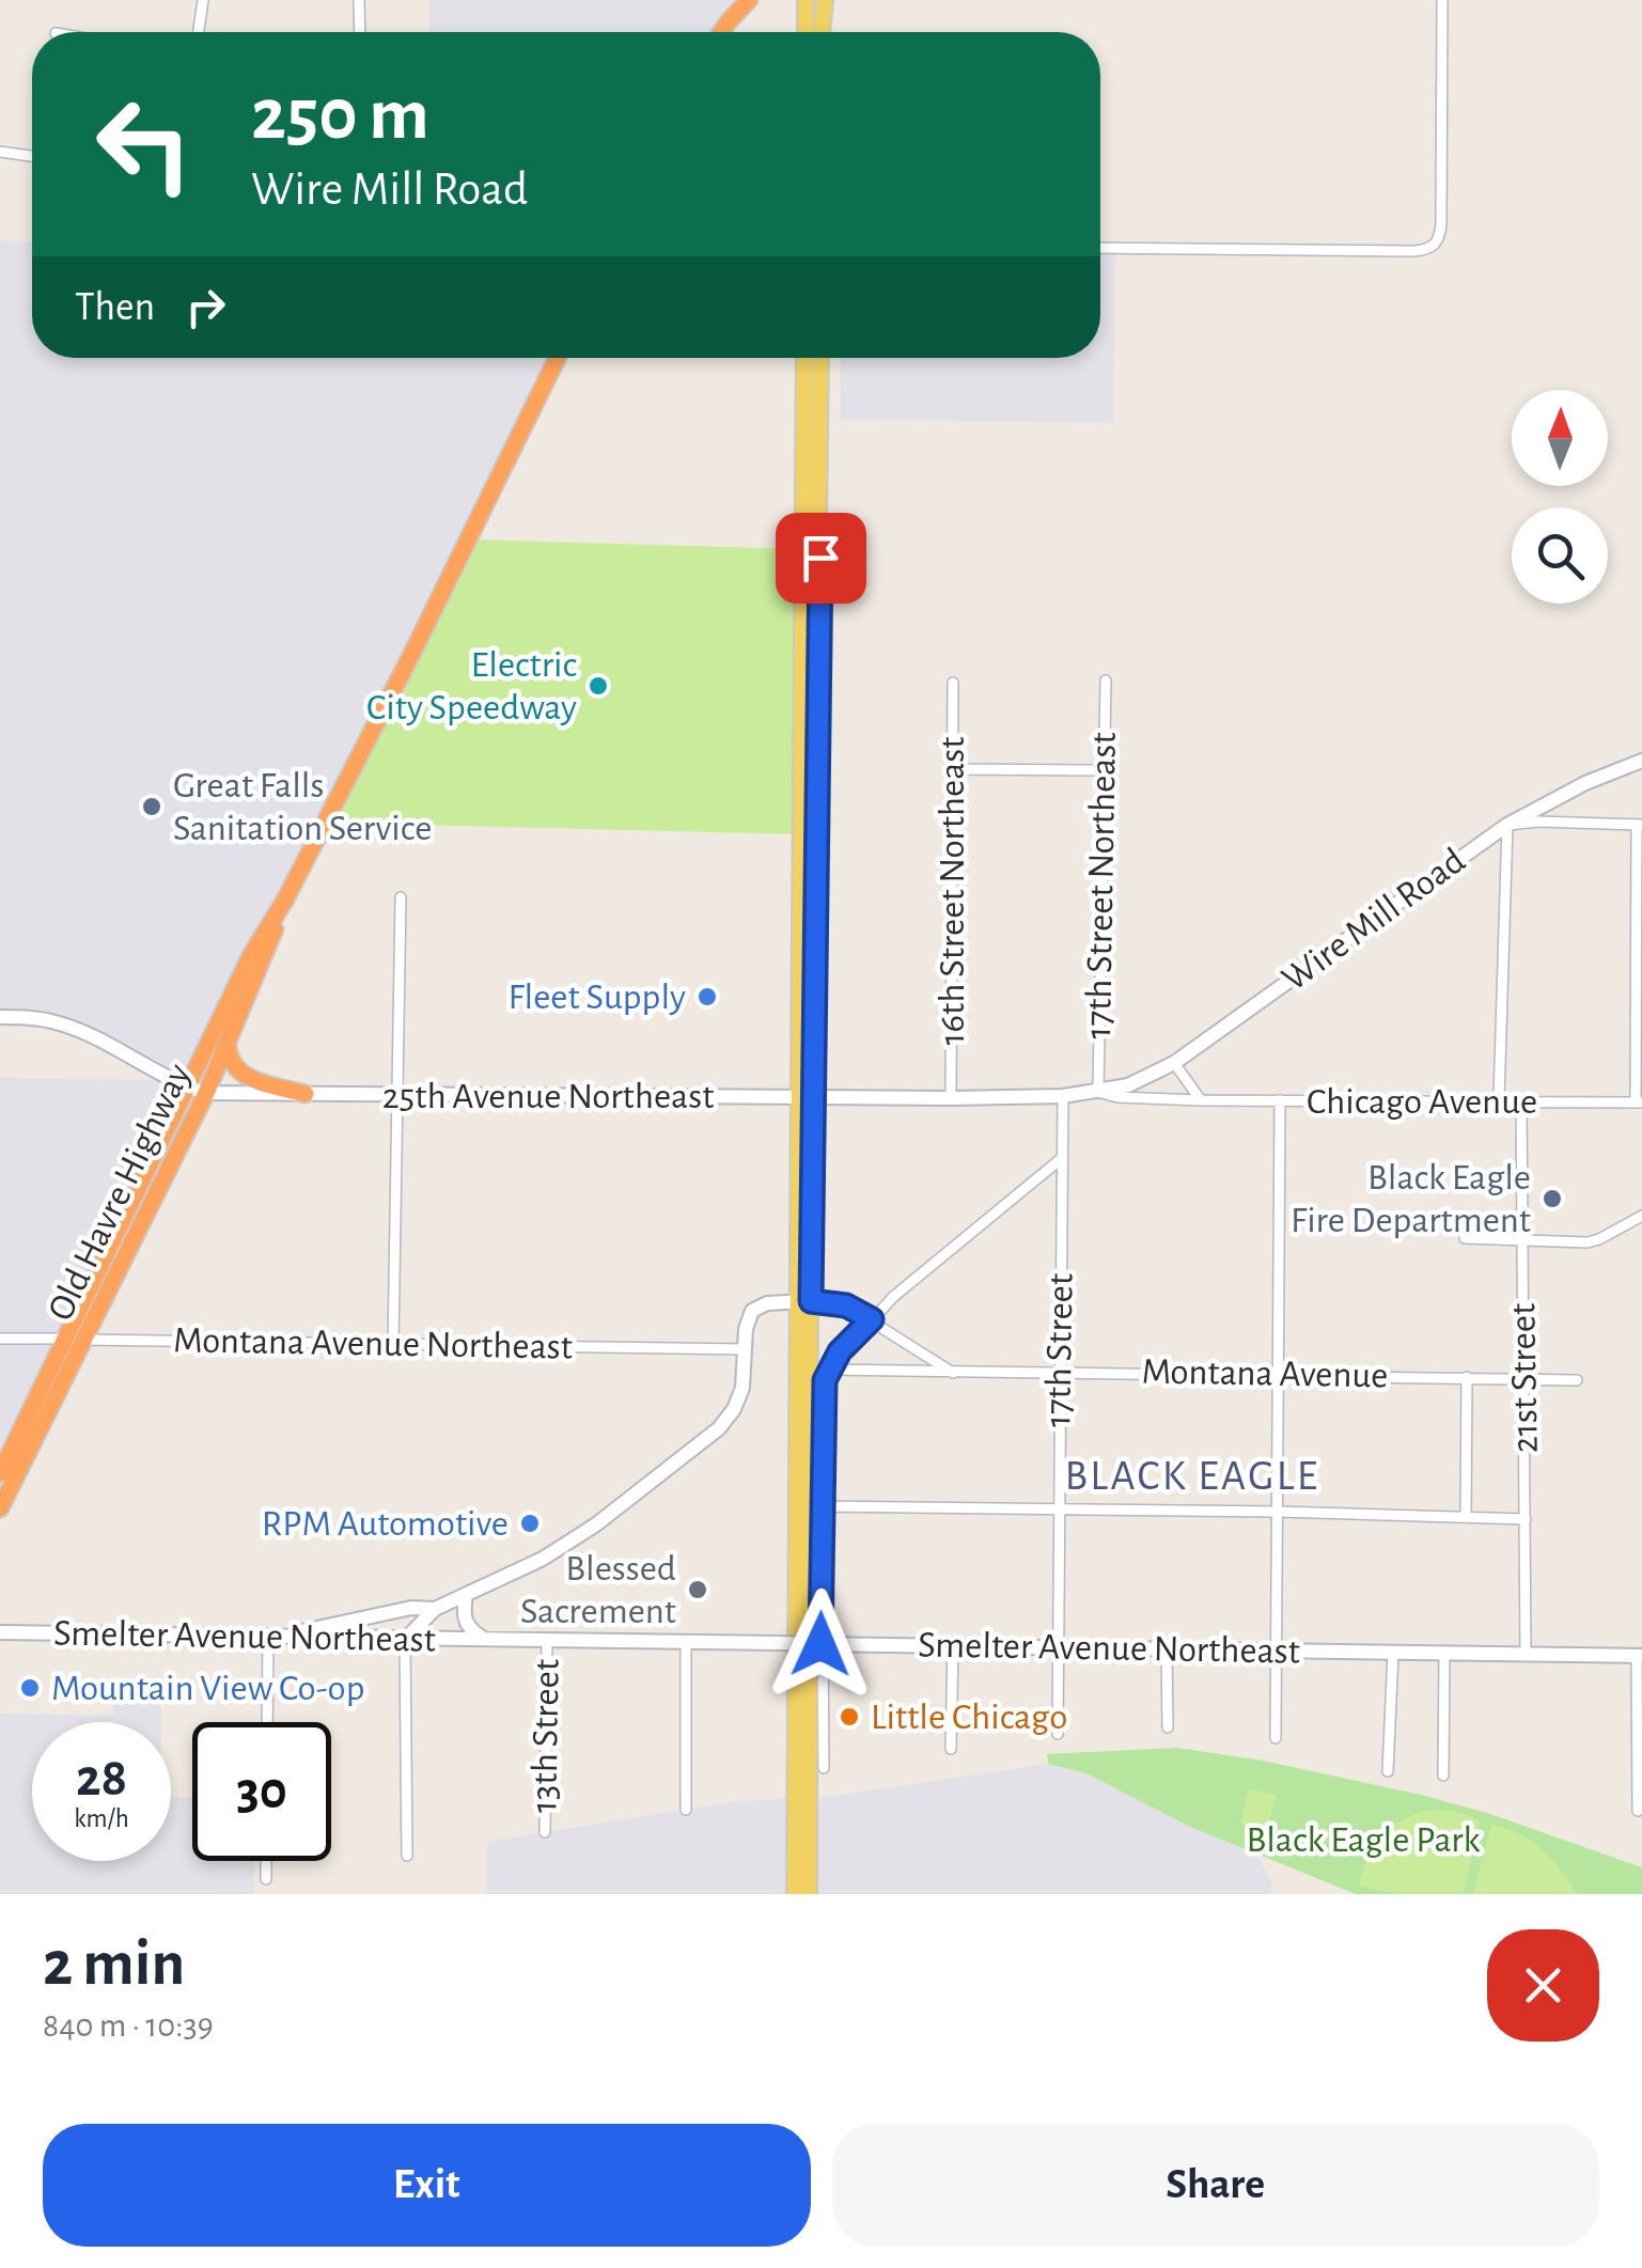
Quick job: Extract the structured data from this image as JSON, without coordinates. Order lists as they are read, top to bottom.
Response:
{
  "streets": {
    "highway": ["Old Havre Highway"],
    "street": [
      "17th Street Northeast",
      "16th Street Northeast",
      "Wire Mill Road",
      "25th Avenue Northeast",
      "Chicago Avenue",
      "Montana Avenue Northeast",
      "17th Street",
      "Montana Avenue",
      "21st Street",
      "Smelter Avenue Northeast",
      "13th Street"
    ]
  },
  "crossings": [
    ["17th Street Northeast", "Wire Mill Road"],
    ["17th Street Northeast", "25th Avenue Northeast"],
    ["17th Street Northeast", "Chicago Avenue"],
    ["16th Street Northeast", "25th Avenue Northeast"],
    ["Wire Mill Road", "25th Avenue Northeast"],
    ["Wire Mill Road", "Chicago Avenue"],
    ["25th Avenue Northeast", "Chicago Avenue"],
    ["25th Avenue Northeast", "Old Havre Highway"],
    ["25th Avenue Northeast", "17th Street"],
    ["Chicago Avenue", "21st Street"],
    ["Old Havre Highway", "Montana Avenue Northeast"],
    ["17th Street", "Montana Avenue"],
    ["17th Street", "Smelter Avenue Northeast"],
    ["Montana Avenue", "21st Street"],
    ["21st Street", "Smelter Avenue Northeast"],
    ["Smelter Avenue Northeast", "13th Street"]
  ],
  "districts": ["BLACK EAGLE"],
  "parks": ["Black Eagle Park"],
  "places": [
    "Electric City Speedway",
    "Great Falls Sanitation Service",
    "Fleet Supply",
    "Black Eagle Fire Department",
    "RPM Automotive",
    "Blessed Sacrement",
    "Mountain View Co-op",
    "Little Chicago"
  ],
  "north": "top",
  "page": {
    "turn": ["250 m", "Wire Mill Road"],
    "then": "Then",
    "speed": "28 km/h",
    "limit": "30",
    "heading": ["2 min", "840 m · 10:39"],
    "buttons": ["Exit", "Share"]
  }
}
